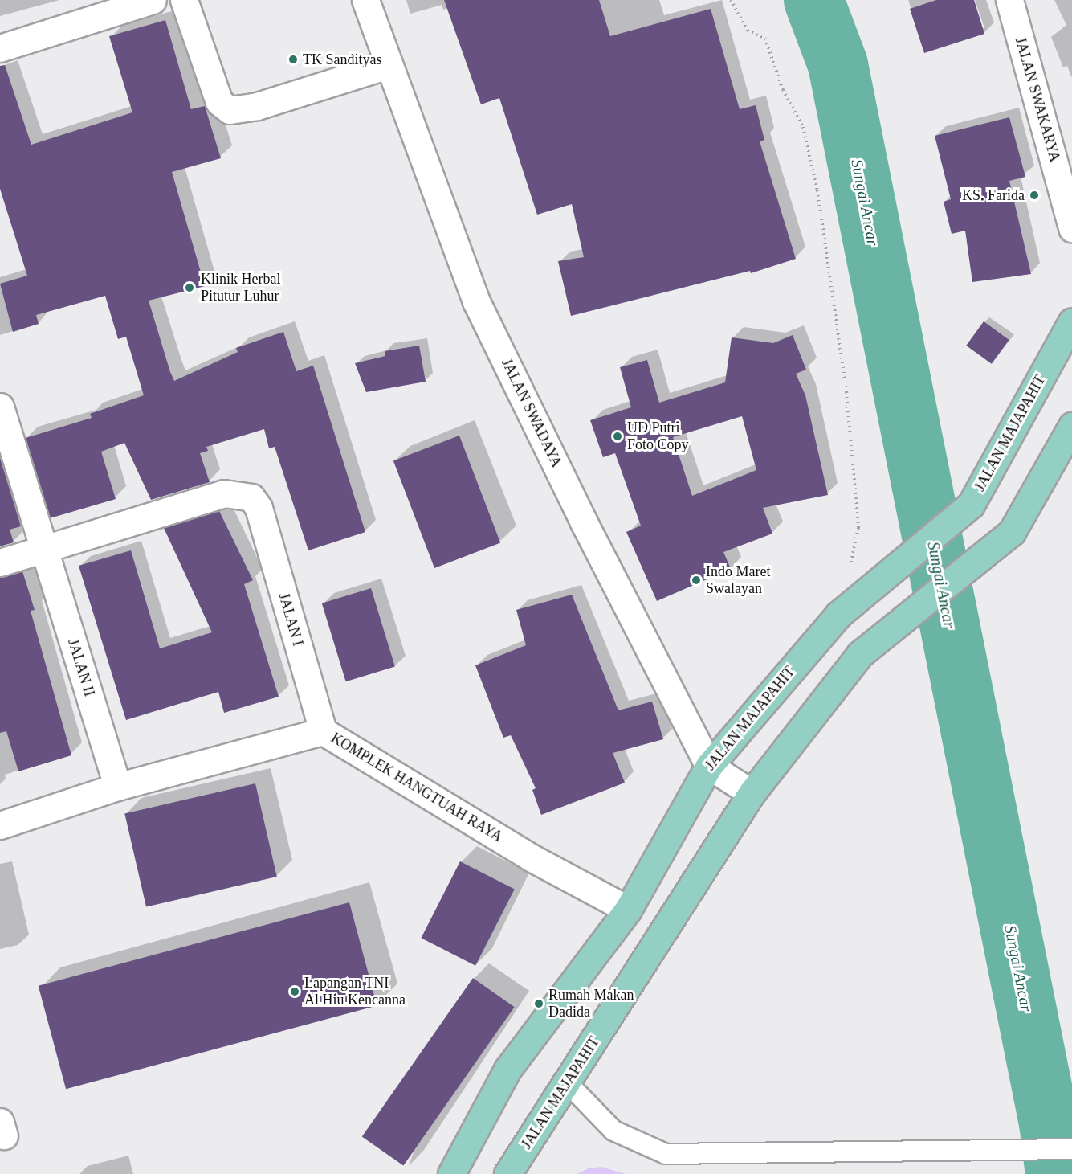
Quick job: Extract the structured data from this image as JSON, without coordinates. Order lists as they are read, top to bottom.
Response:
{
  "streets": {
    "main road": ["JALAN MAJAPAHIT"],
    "street": [
      "JALAN SWAKARYA",
      "JALAN SWADAYA",
      "JALAN I",
      "JALAN II",
      "KOMPLEK HANGTUAH RAYA"
    ]
  },
  "crossings": [
    ["JALAN SWADAYA", "JALAN MAJAPAHIT"],
    ["JALAN MAJAPAHIT", "KOMPLEK HANGTUAH RAYA"],
    ["JALAN I", "JALAN II"],
    ["JALAN I", "KOMPLEK HANGTUAH RAYA"],
    ["JALAN II", "KOMPLEK HANGTUAH RAYA"]
  ],
  "water": ["Sungai Ancar"],
  "places": [
    "TK Sandityas",
    "KS. Farida",
    "Klinik Herbal Pitutur Luhur",
    "UD Putri Foto Copy",
    "Indo Maret Swalayan",
    "Lapangan TNI Al Hiu Kencanna",
    "Rumah Makan Dadida"
  ]
}
